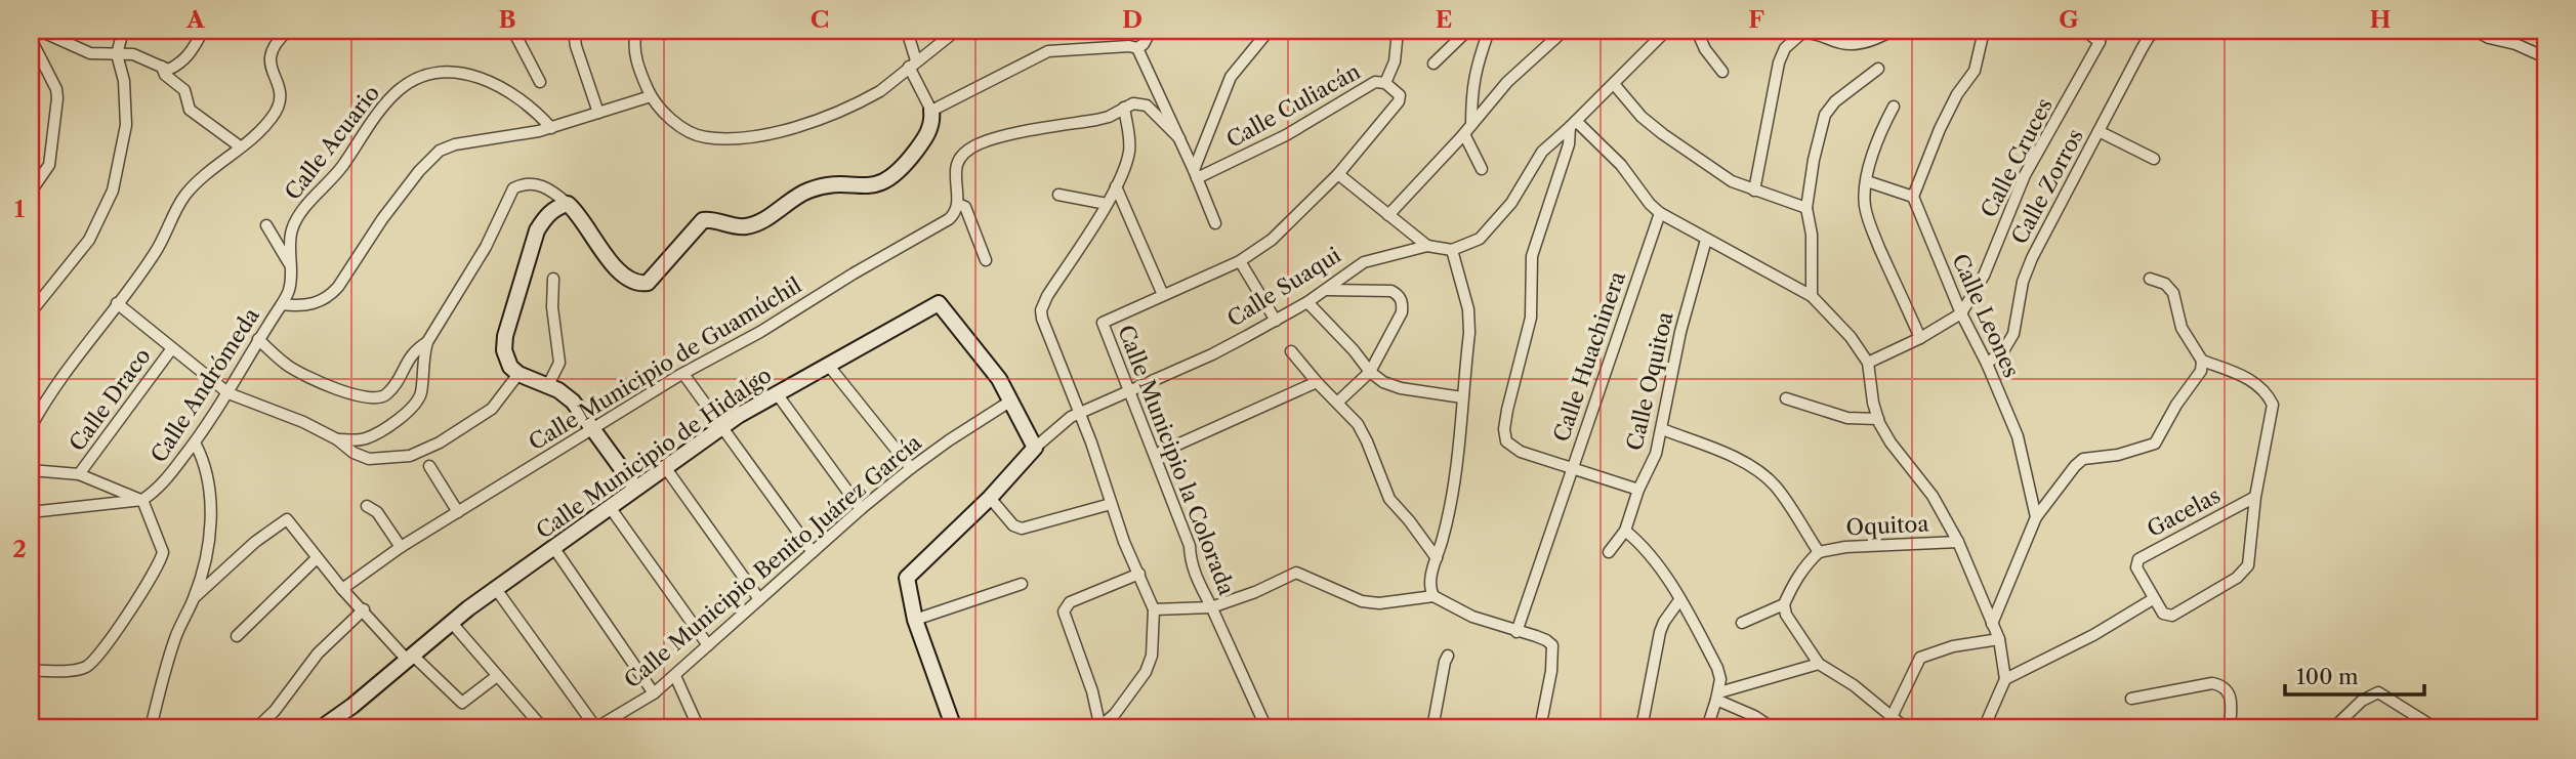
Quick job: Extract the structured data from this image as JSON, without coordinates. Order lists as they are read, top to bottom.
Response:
{
  "streets": {
    "street": [
      "Calle Culiacán",
      "Calle Acuario",
      "Calle Cruces",
      "Calle Zorros",
      "Calle Suaqui",
      "Calle Leones",
      "Calle Huachinera",
      "Calle Municipio de Guamúchil",
      "Calle Oquitoa",
      "Calle Andrómeda",
      "Calle Draco",
      "Calle Municipio de Hidalgo",
      "Calle Municipio la Colorada",
      "Gacelas",
      "Oquitoa",
      "Calle Municipio Benito Juárez García"
    ]
  },
  "crossings": [
    ["Calle Acuario", "Calle Andrómeda"],
    ["Calle Cruces", "Calle Leones"],
    ["Calle Zorros", "Calle Leones"],
    ["Calle Suaqui", "Calle Municipio la Colorada"],
    ["Calle Municipio de Hidalgo", "Calle Municipio Benito Juárez García"]
  ],
  "scale_bar": "100 m",
  "grid": {
    "columns": [
      "A",
      "B",
      "C",
      "D",
      "E",
      "F",
      "G",
      "H"
    ],
    "rows": ["1", "2"]
  }
}
